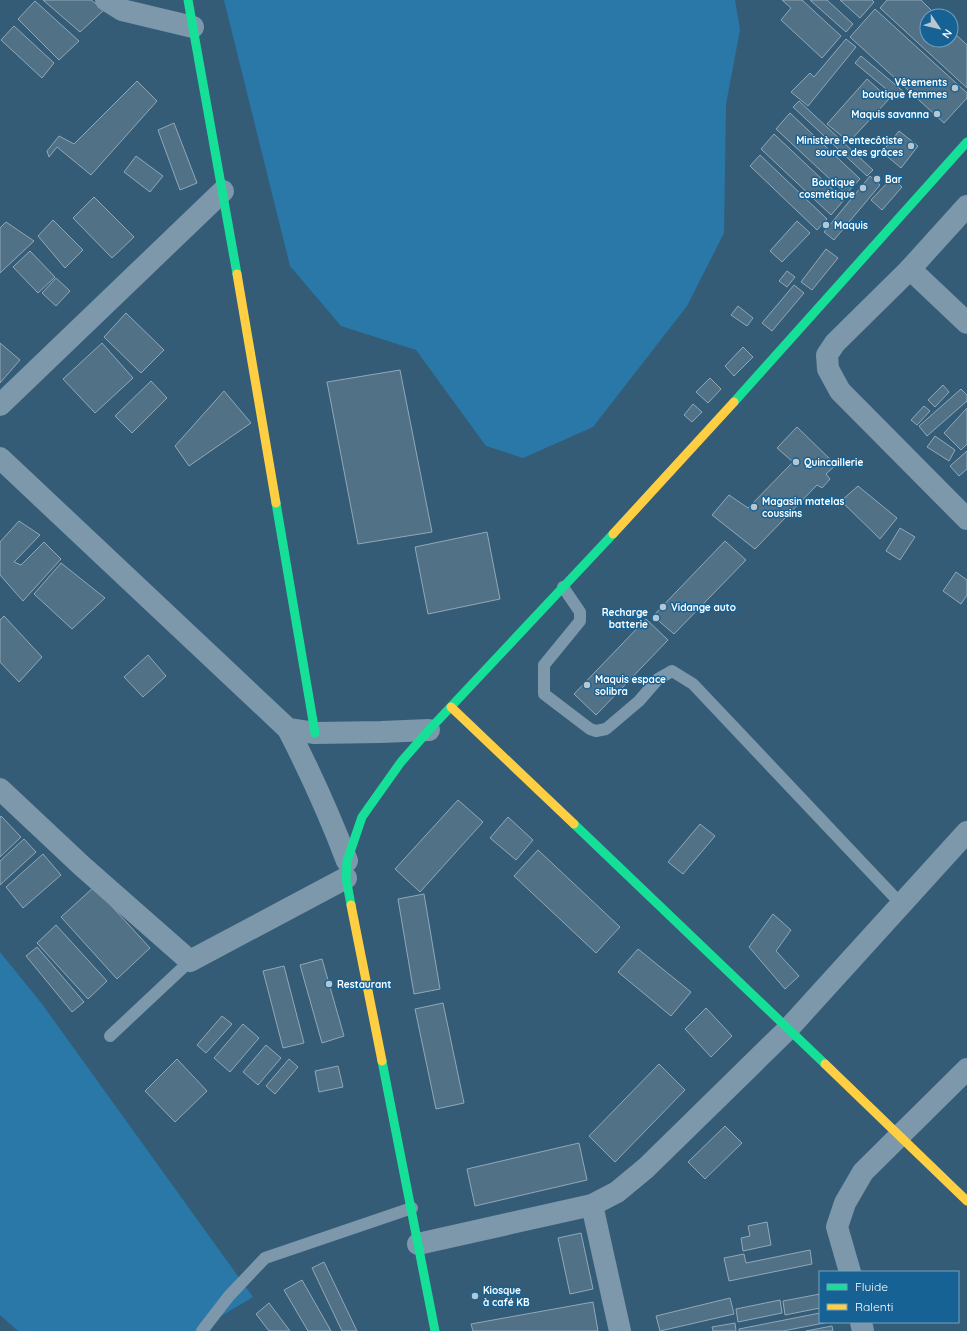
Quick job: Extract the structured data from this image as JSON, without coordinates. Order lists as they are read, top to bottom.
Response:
{
  "places": [
    "Vêtements boutique femmes",
    "Maquis savanna",
    "Ministère Pentecôtiste source des grâces",
    "Bar",
    "Boutique cosmétique",
    "Maquis",
    "Quincaillerie",
    "Magasin matelas coussins",
    "Vidange auto",
    "Recharge batterie",
    "Maquis espace solibra",
    "Restaurant",
    "Kiosque à café KB"
  ],
  "legend": ["Fluide", "Ralenti"],
  "north": "bottom right"
}
